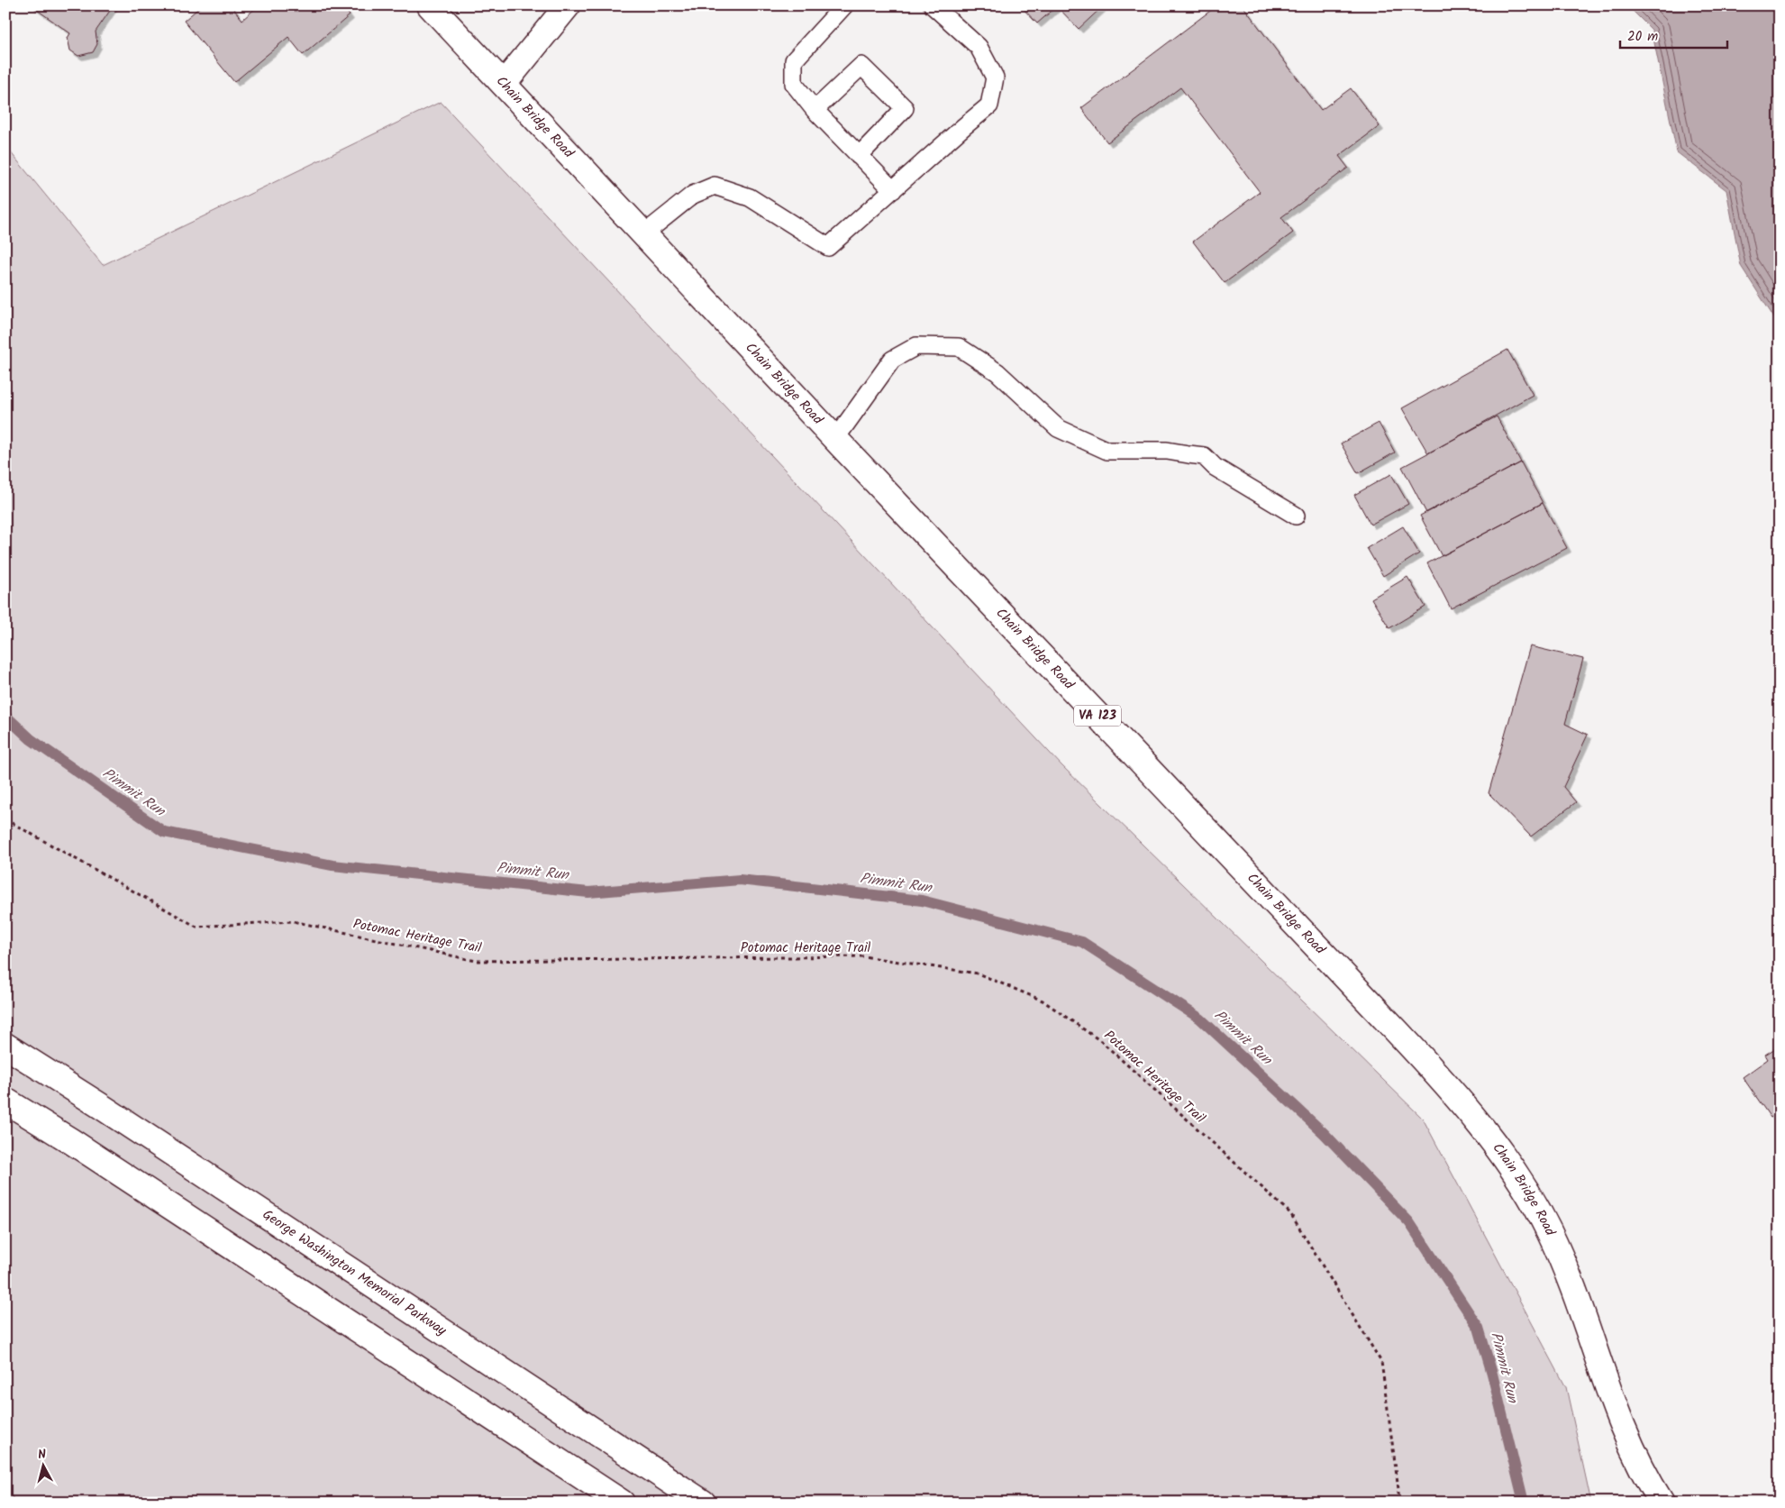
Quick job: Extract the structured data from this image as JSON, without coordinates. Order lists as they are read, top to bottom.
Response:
{
  "streets": {
    "main road": ["Chain Bridge Road", "VA 123", "George Washington Memorial Parkway"],
    "path": ["Potomac Heritage Trail"]
  },
  "water": ["Pimmit Run"],
  "scale_bar": "20 m",
  "north": "top"
}
